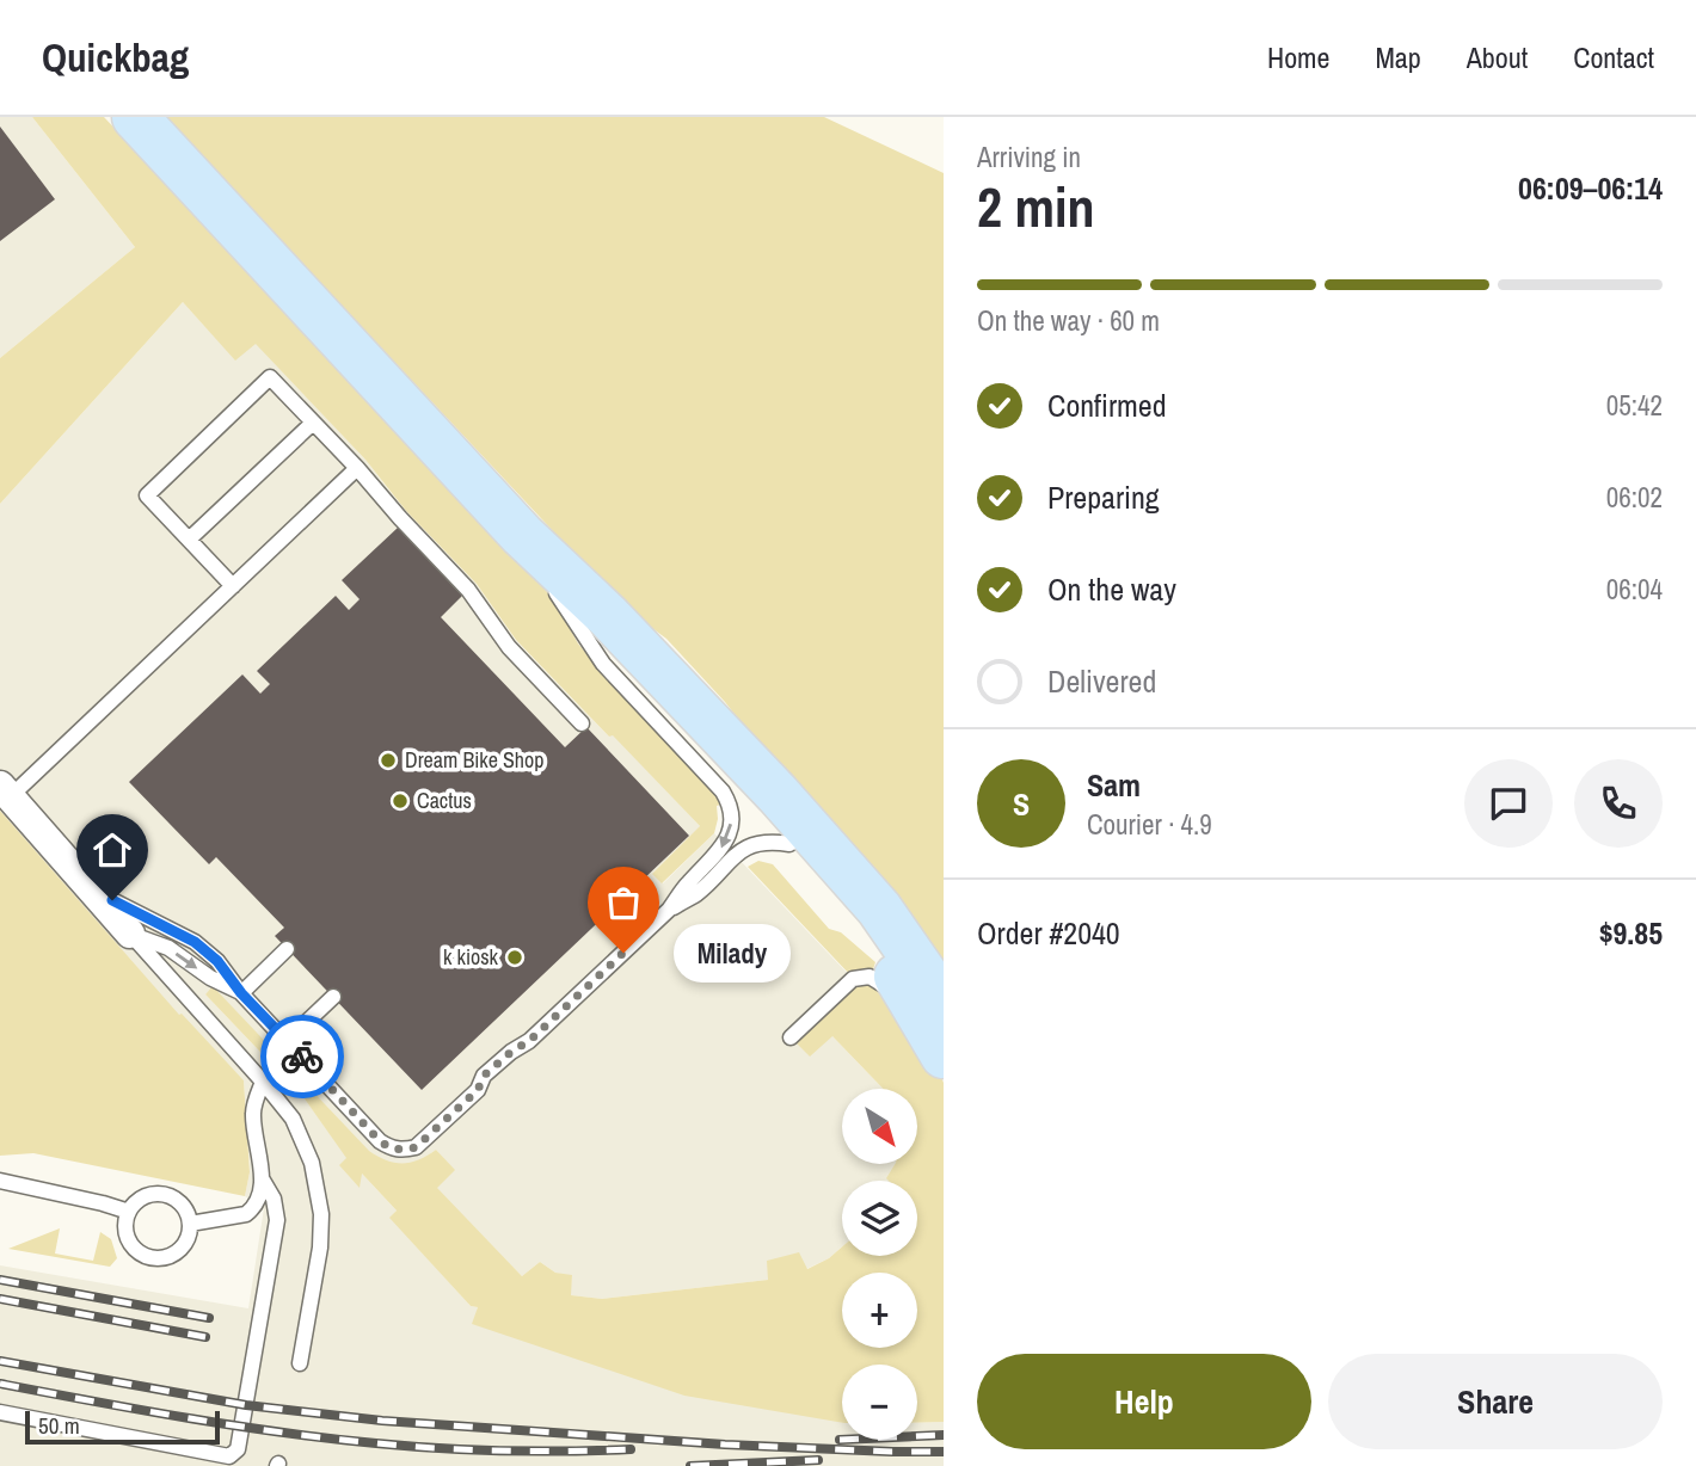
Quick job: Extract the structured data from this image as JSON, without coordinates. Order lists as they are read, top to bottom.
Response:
{
  "places": [
    "Dream Bike Shop",
    "Cactus",
    "Milady",
    "k kiosk"
  ],
  "scale_bar": "50 m",
  "north": "bottom right",
  "page": {
    "header": "Quickbag",
    "nav": [
      "Home",
      "Map",
      "About",
      "Contact"
    ],
    "heading": ["2 min", "Arriving in", "06:09–06:14"],
    "panel": [
      "Sam",
      "Courier · 4.9",
      "Order #2040",
      "$9.85"
    ],
    "bar": "On the way · 60 m",
    "list": [
      ["Confirmed", "05:42"],
      ["Preparing", "06:02"],
      ["On the way", "06:04"],
      "Delivered"
    ],
    "round": "S",
    "bubble": "Milady",
    "map_buttons": ["+", "−"],
    "buttons": ["Help", "Share"],
    "scale": "50 m"
  }
}
